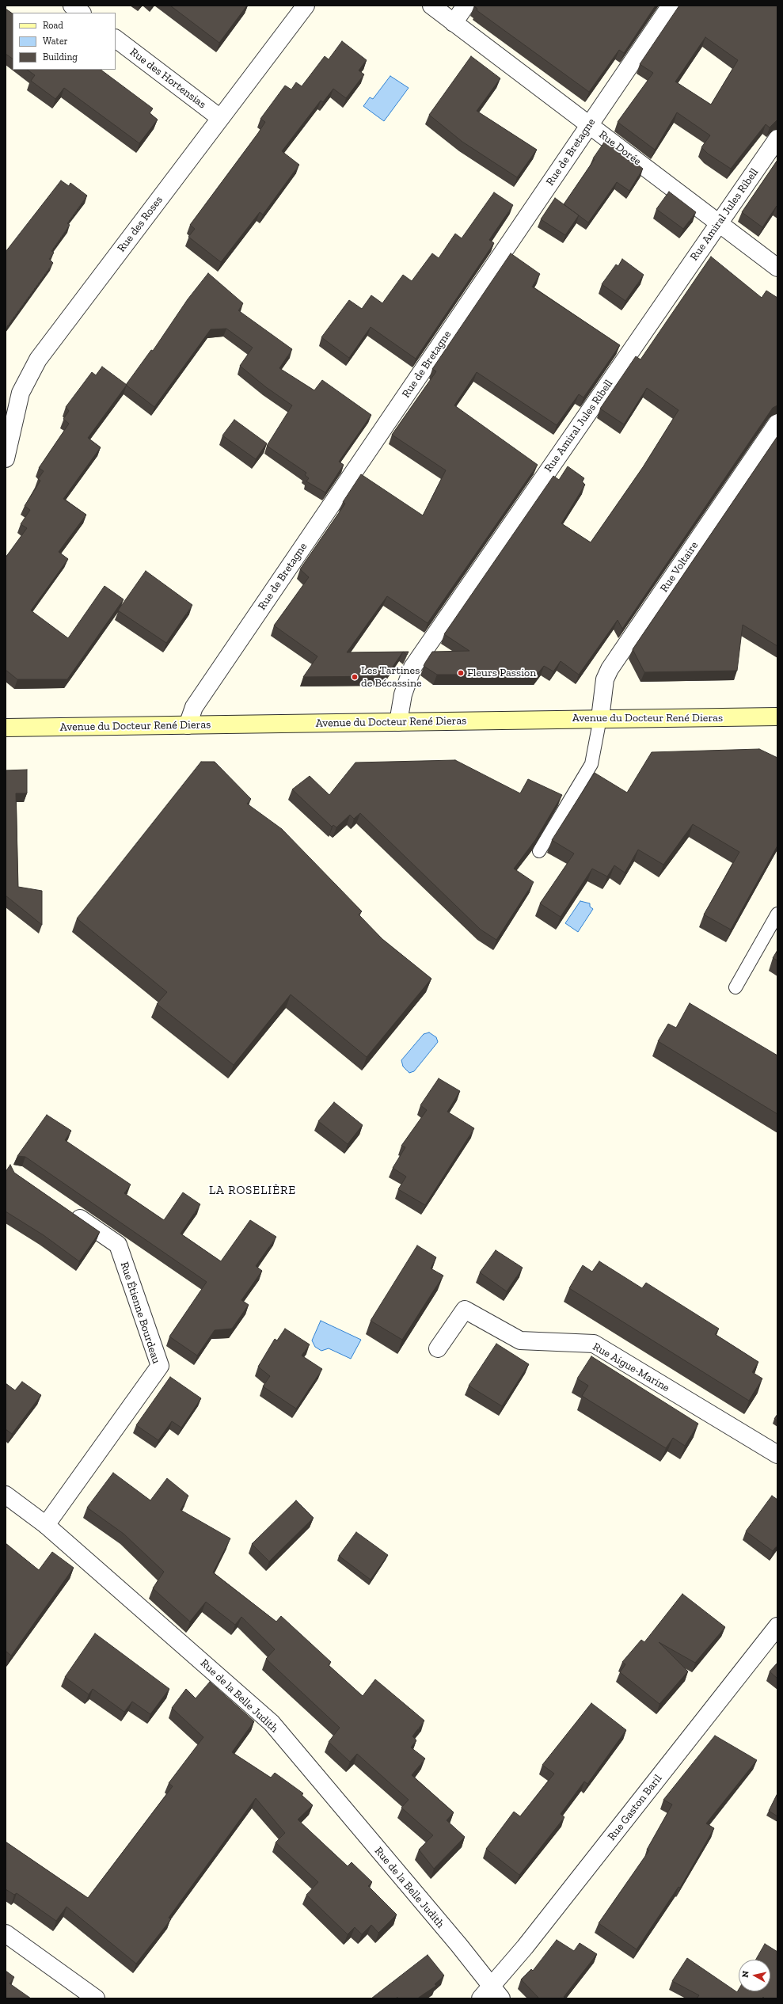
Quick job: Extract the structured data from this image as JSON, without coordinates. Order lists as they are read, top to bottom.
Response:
{
  "streets": {
    "main road": ["Avenue du Docteur René Dieras"],
    "street": [
      "Rue des Hortensias",
      "Rue Dorée",
      "Rue de Bretagne",
      "Rue Amiral Jules Ribell",
      "Rue des Roses",
      "Rue Voltaire",
      "Rue Étienne Bourdeau",
      "Rue Aigue-Marine",
      "Rue de la Belle Judith",
      "Rue Gaston Baril"
    ]
  },
  "crossings": [
    ["Rue des Hortensias", "Rue des Roses"],
    ["Rue Dorée", "Rue de Bretagne"],
    ["Rue Dorée", "Rue Amiral Jules Ribell"],
    ["Rue de Bretagne", "Avenue du Docteur René Dieras"],
    ["Rue Amiral Jules Ribell", "Avenue du Docteur René Dieras"],
    ["Rue Voltaire", "Avenue du Docteur René Dieras"],
    ["Rue Étienne Bourdeau", "Rue de la Belle Judith"],
    ["Rue de la Belle Judith", "Rue Gaston Baril"]
  ],
  "districts": ["LA ROSELIÈRE"],
  "places": ["Fleurs Passion", "Les Tartines de Bécassine"],
  "legend": ["Road", "Water", "Building"],
  "north": "left"
}
